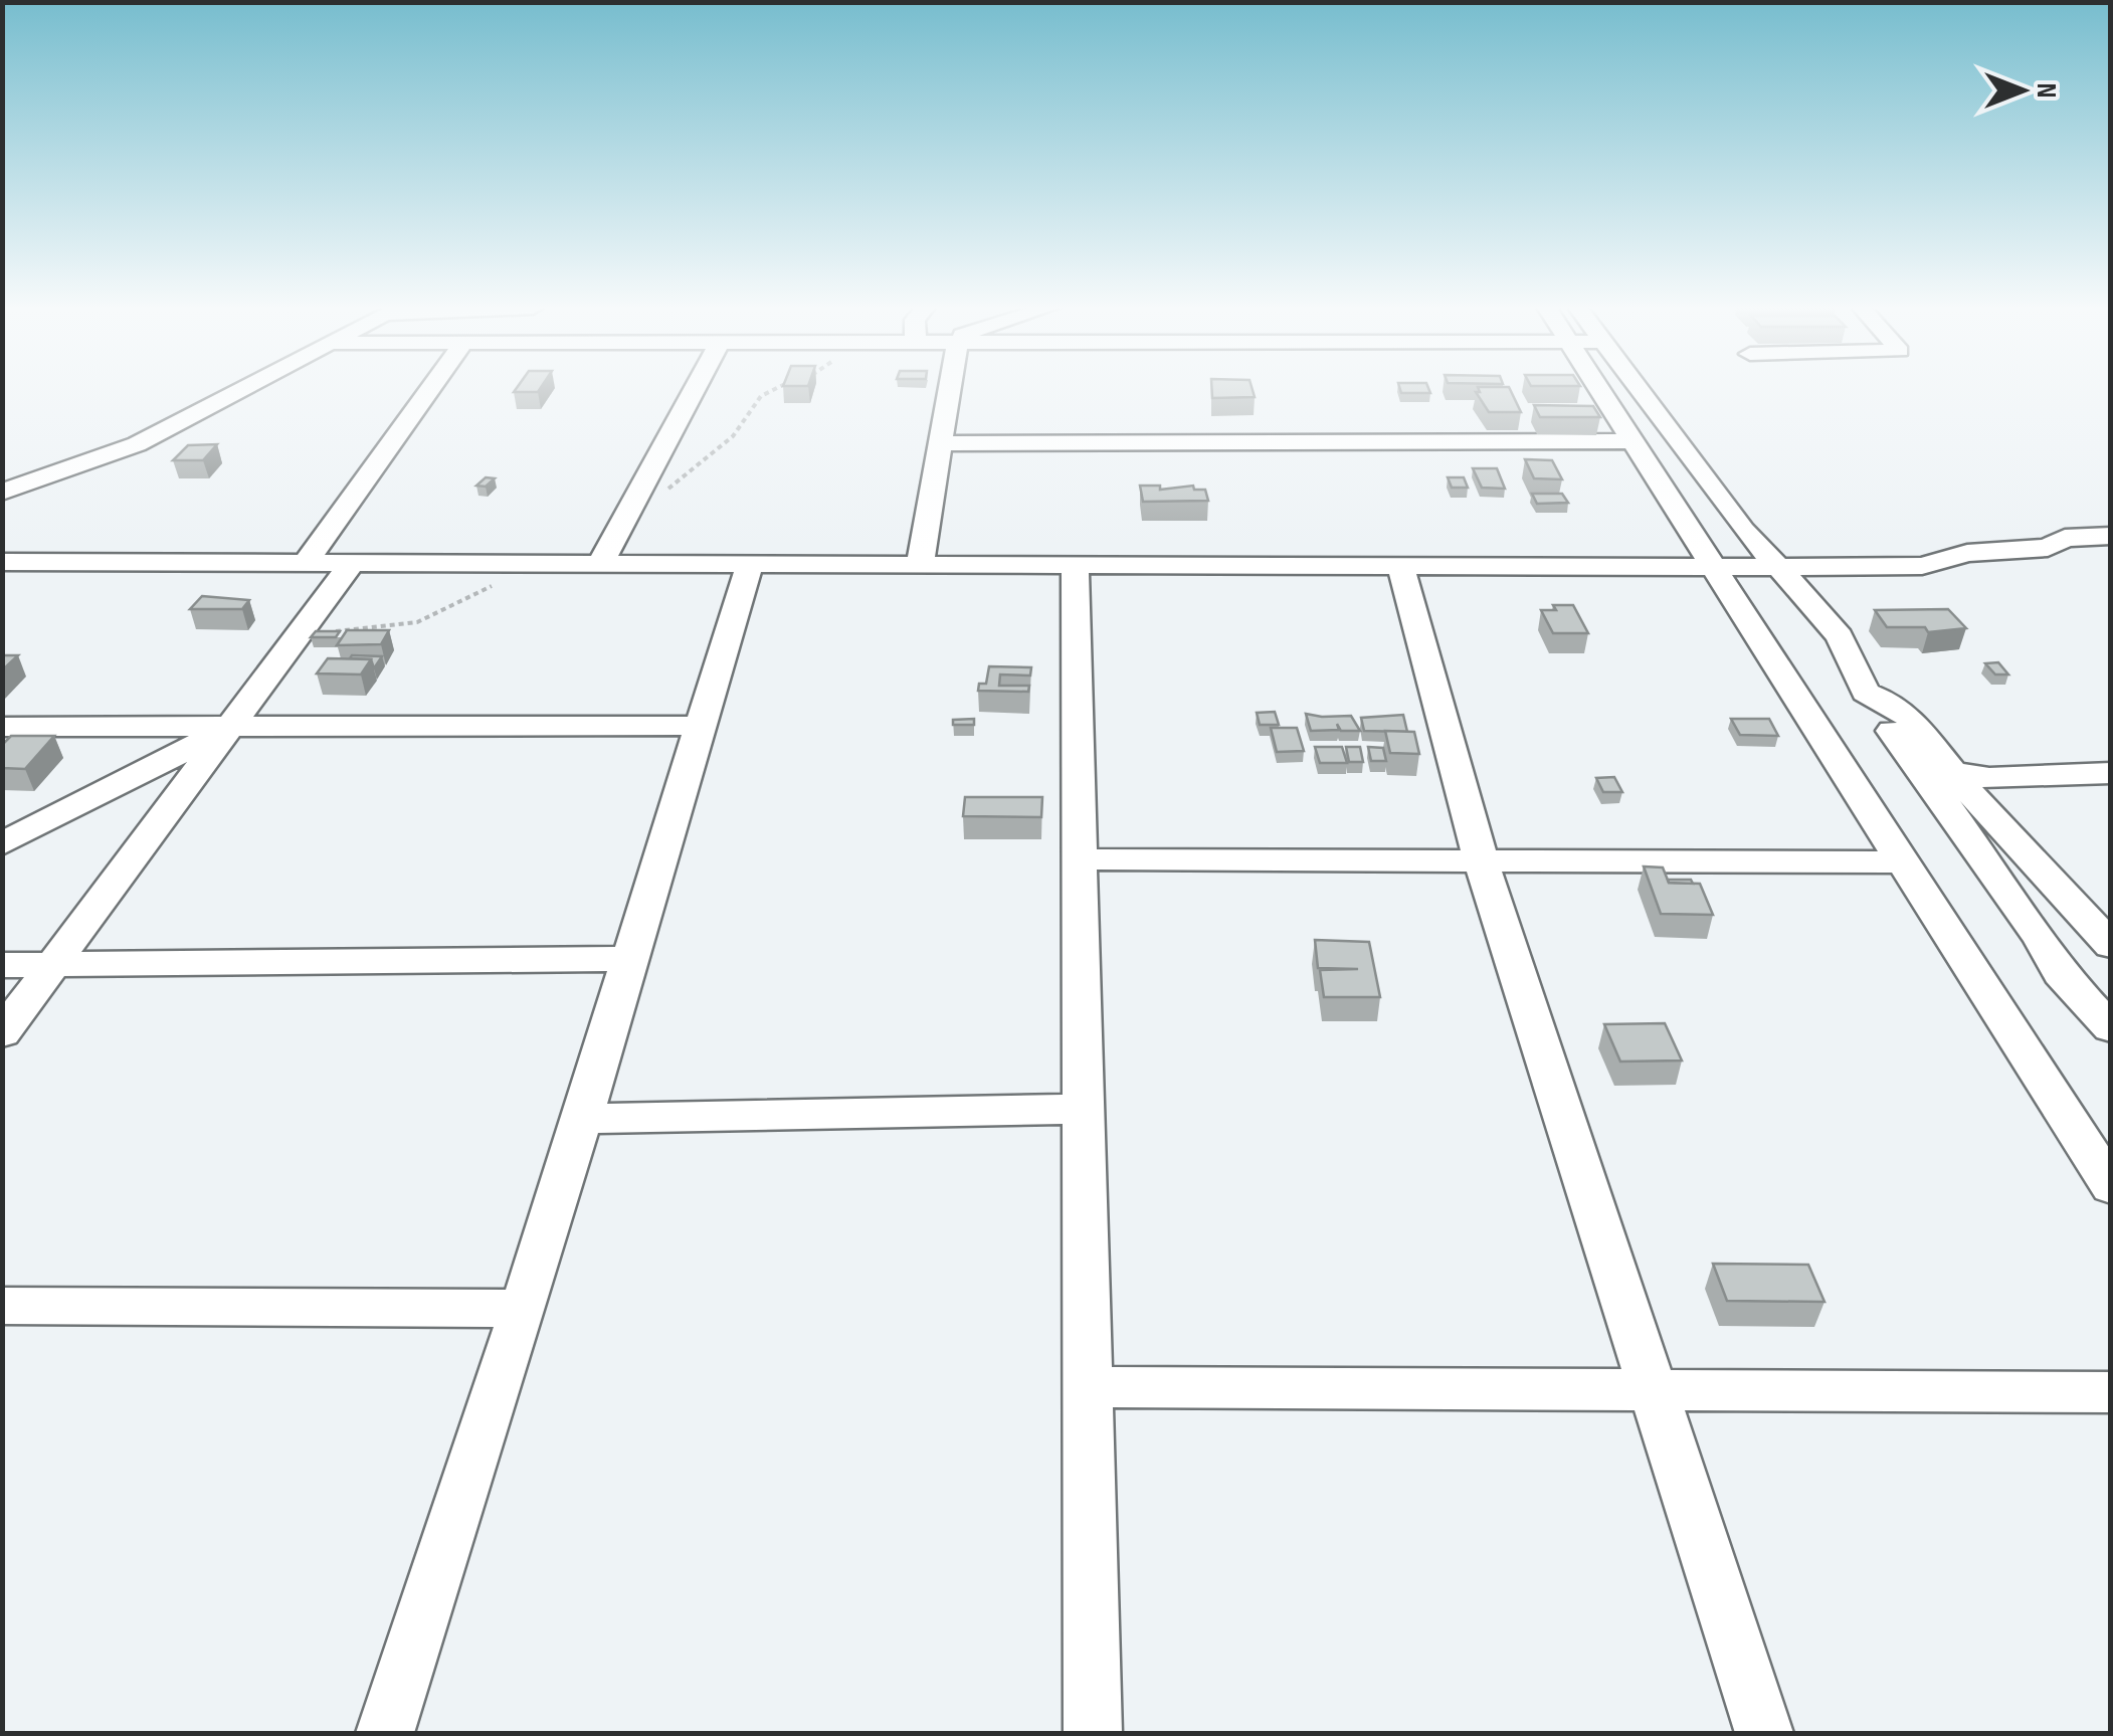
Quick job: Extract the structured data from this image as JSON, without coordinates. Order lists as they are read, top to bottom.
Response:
{
  "north": "right"
}
